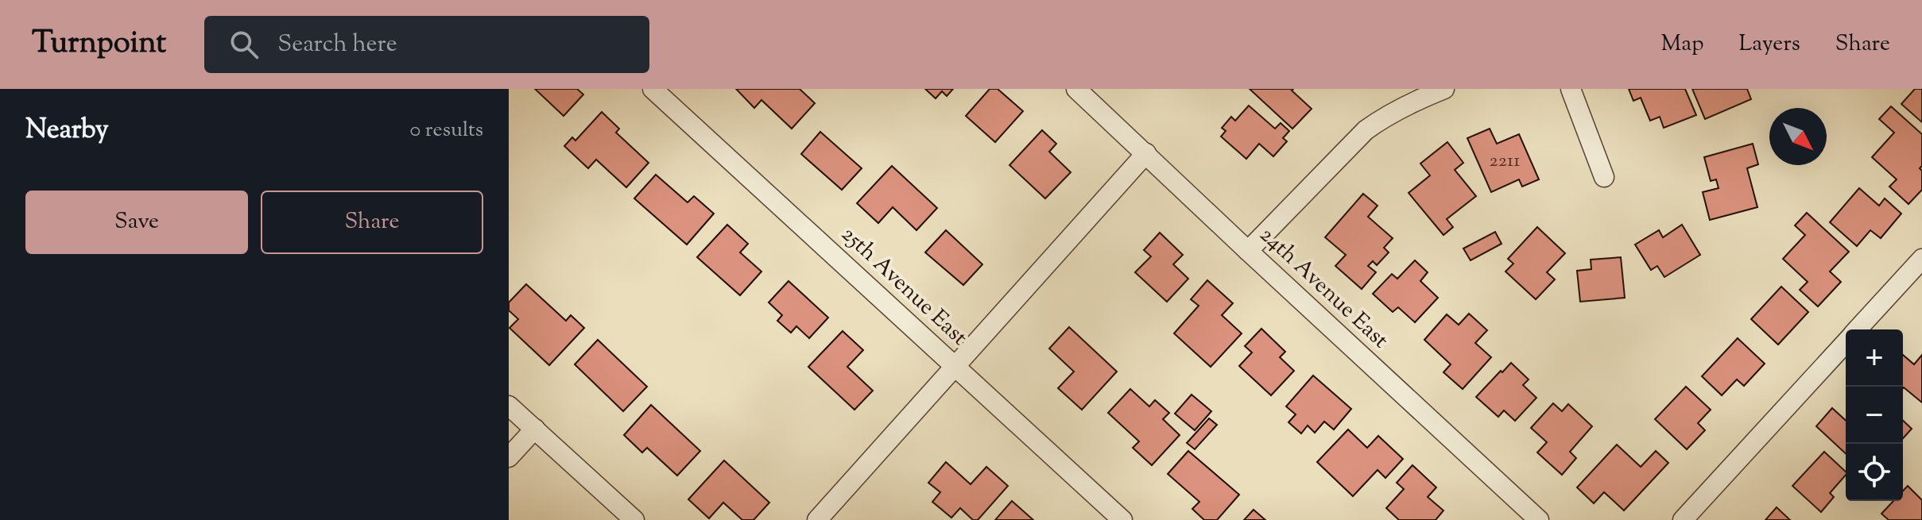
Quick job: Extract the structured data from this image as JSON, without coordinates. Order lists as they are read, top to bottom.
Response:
{
  "streets": {
    "street": ["25th Avenue East", "24th Avenue East"]
  },
  "house_numbers": ["2211"],
  "north": "bottom right",
  "page": {
    "header": "Turnpoint",
    "search": "Search here",
    "nav": ["Map", "Layers", "Share"],
    "heading": ["Nearby", "0 results"],
    "buttons": ["Save", "Share"],
    "map_buttons": ["+", "−"]
  }
}
